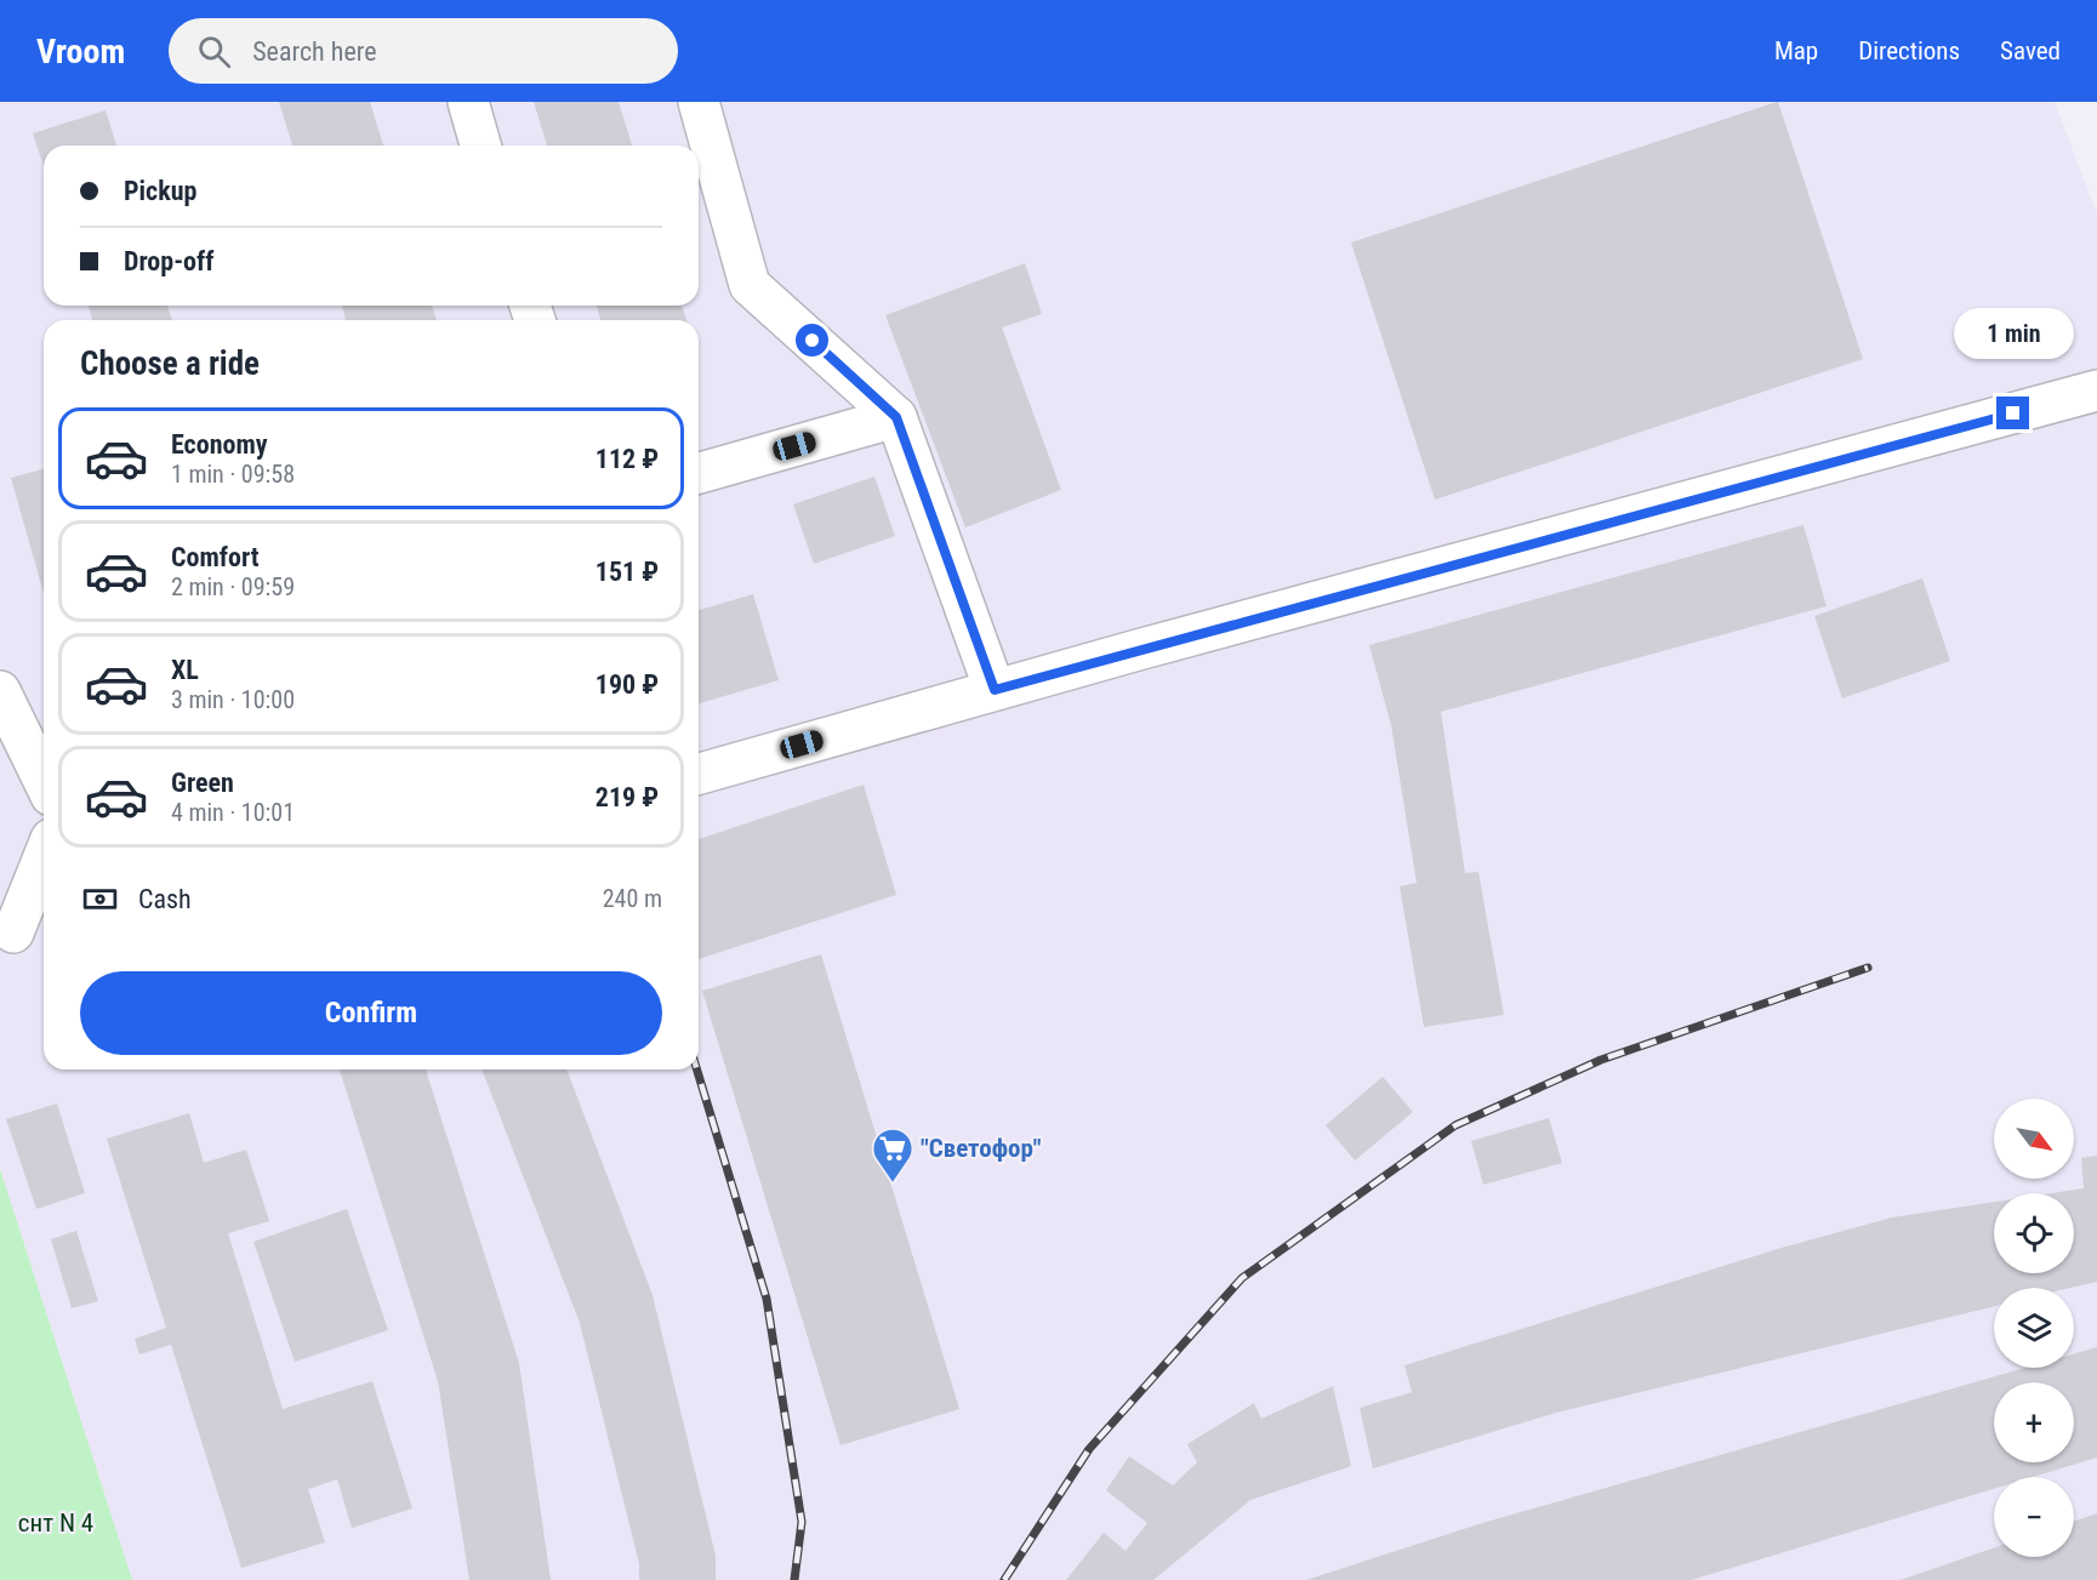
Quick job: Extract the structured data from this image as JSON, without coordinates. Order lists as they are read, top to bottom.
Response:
{
  "parks": ["снт N 4"],
  "places": {
    "supermarket": ["\"Светофор\""]
  },
  "north": "bottom right",
  "page": {
    "header": "Vroom",
    "search": "Search here",
    "nav": ["Map", "Directions", "Saved"],
    "banner": ["Pickup", "Drop-off"],
    "bubble": "1 min",
    "heading": "Choose a ride",
    "list": [
      {
        "name": "Economy",
        "note": "1 min · 09:58",
        "value": "112 ₽"
      },
      {
        "name": "Comfort",
        "note": "2 min · 09:59",
        "value": "151 ₽"
      },
      {
        "name": "XL",
        "note": "3 min · 10:00",
        "value": "190 ₽"
      },
      {
        "name": "Green",
        "note": "4 min · 10:01",
        "value": "219 ₽"
      }
    ],
    "pay": ["Cash", "240 m"],
    "buttons": "Confirm",
    "map_buttons": ["+", "−"]
  }
}
